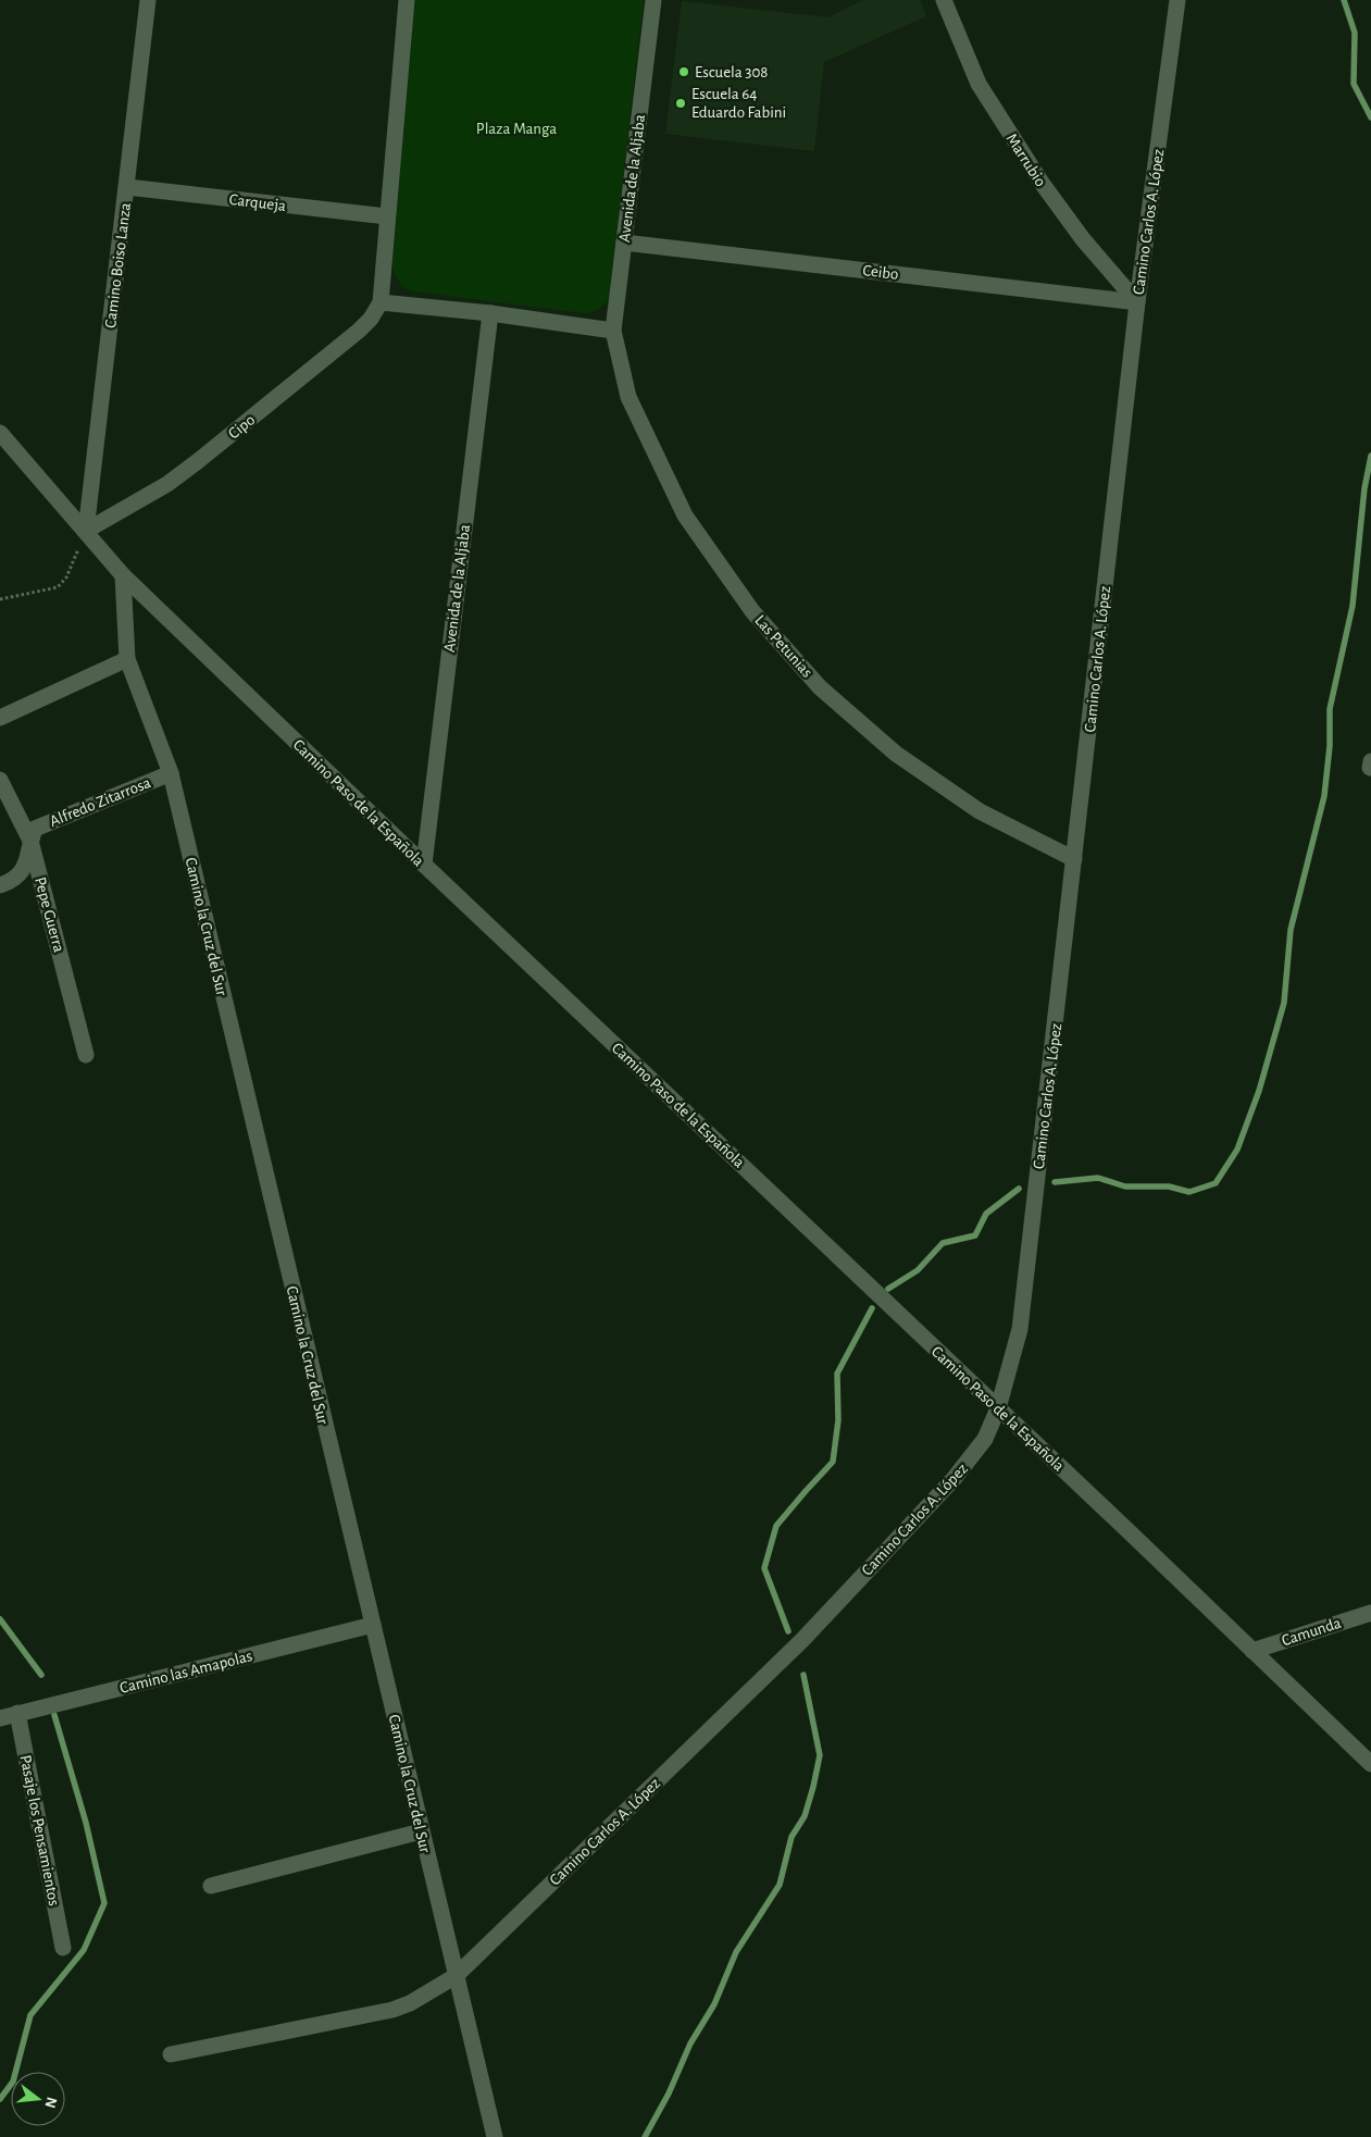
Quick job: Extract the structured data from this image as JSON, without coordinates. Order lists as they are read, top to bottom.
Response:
{
  "streets": {
    "street": [
      "Marrubio",
      "Avenida de la Aljaba",
      "Carqueja",
      "Camino Carlos A. López",
      "Camino Boiso Lanza",
      "Ceibo",
      "Cipo",
      "Las Petunias",
      "Alfredo Zitarrosa",
      "Camino Paso de la Española",
      "Pepe Guerra",
      "Camino la Cruz del Sur",
      "Camunda",
      "Camino las Amapolas",
      "Pasaje los Pensamientos"
    ]
  },
  "crossings": [
    ["Marrubio", "Camino Carlos A. López"],
    ["Marrubio", "Ceibo"],
    ["Avenida de la Aljaba", "Ceibo"],
    ["Avenida de la Aljaba", "Las Petunias"],
    ["Avenida de la Aljaba", "Camino Paso de la Española"],
    ["Carqueja", "Camino Boiso Lanza"],
    ["Camino Carlos A. López", "Ceibo"],
    ["Camino Carlos A. López", "Las Petunias"],
    ["Camino Carlos A. López", "Camino Paso de la Española"],
    ["Camino Carlos A. López", "Camino la Cruz del Sur"],
    ["Camino Boiso Lanza", "Cipo"],
    ["Camino Boiso Lanza", "Camino Paso de la Española"],
    ["Cipo", "Camino Paso de la Española"],
    ["Alfredo Zitarrosa", "Pepe Guerra"],
    ["Alfredo Zitarrosa", "Camino la Cruz del Sur"],
    ["Camino Paso de la Española", "Camino la Cruz del Sur"],
    ["Camino Paso de la Española", "Camunda"],
    ["Camino la Cruz del Sur", "Camino las Amapolas"],
    ["Camino las Amapolas", "Pasaje los Pensamientos"]
  ],
  "parks": ["Plaza Manga"],
  "places": ["Escuela 308", "Escuela 64 Eduardo Fabini"],
  "north": "right"
}
